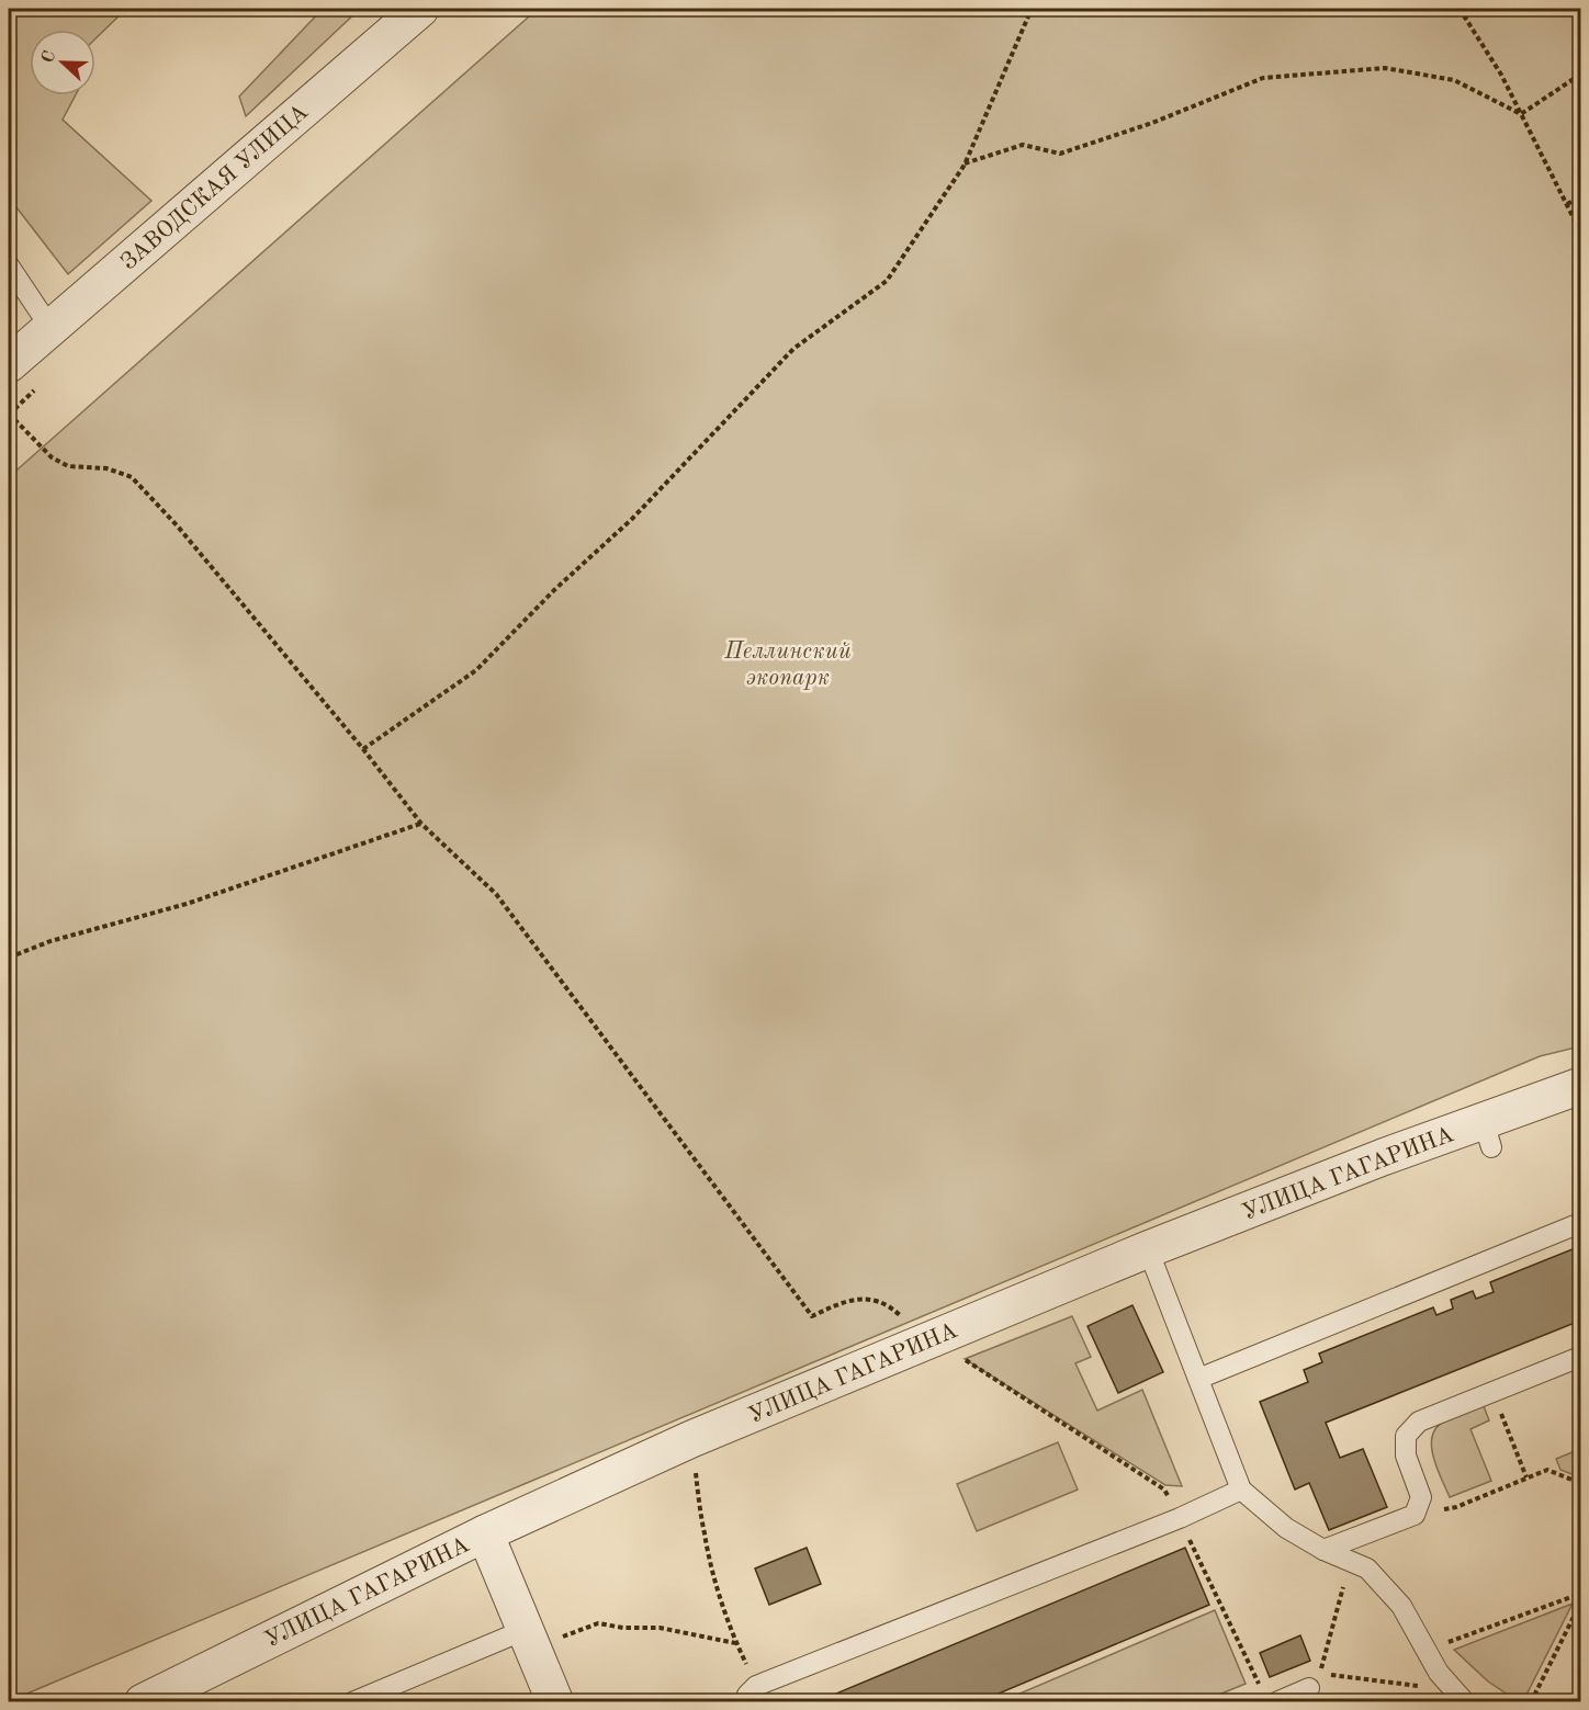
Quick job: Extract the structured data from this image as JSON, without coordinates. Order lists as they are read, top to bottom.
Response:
{
  "streets": {
    "street": ["ЗАВОДСКАЯ УЛИЦА", "УЛИЦА ГАГАРИНА"]
  },
  "parks": ["Пеллинский экопарк"],
  "north": "left"
}
